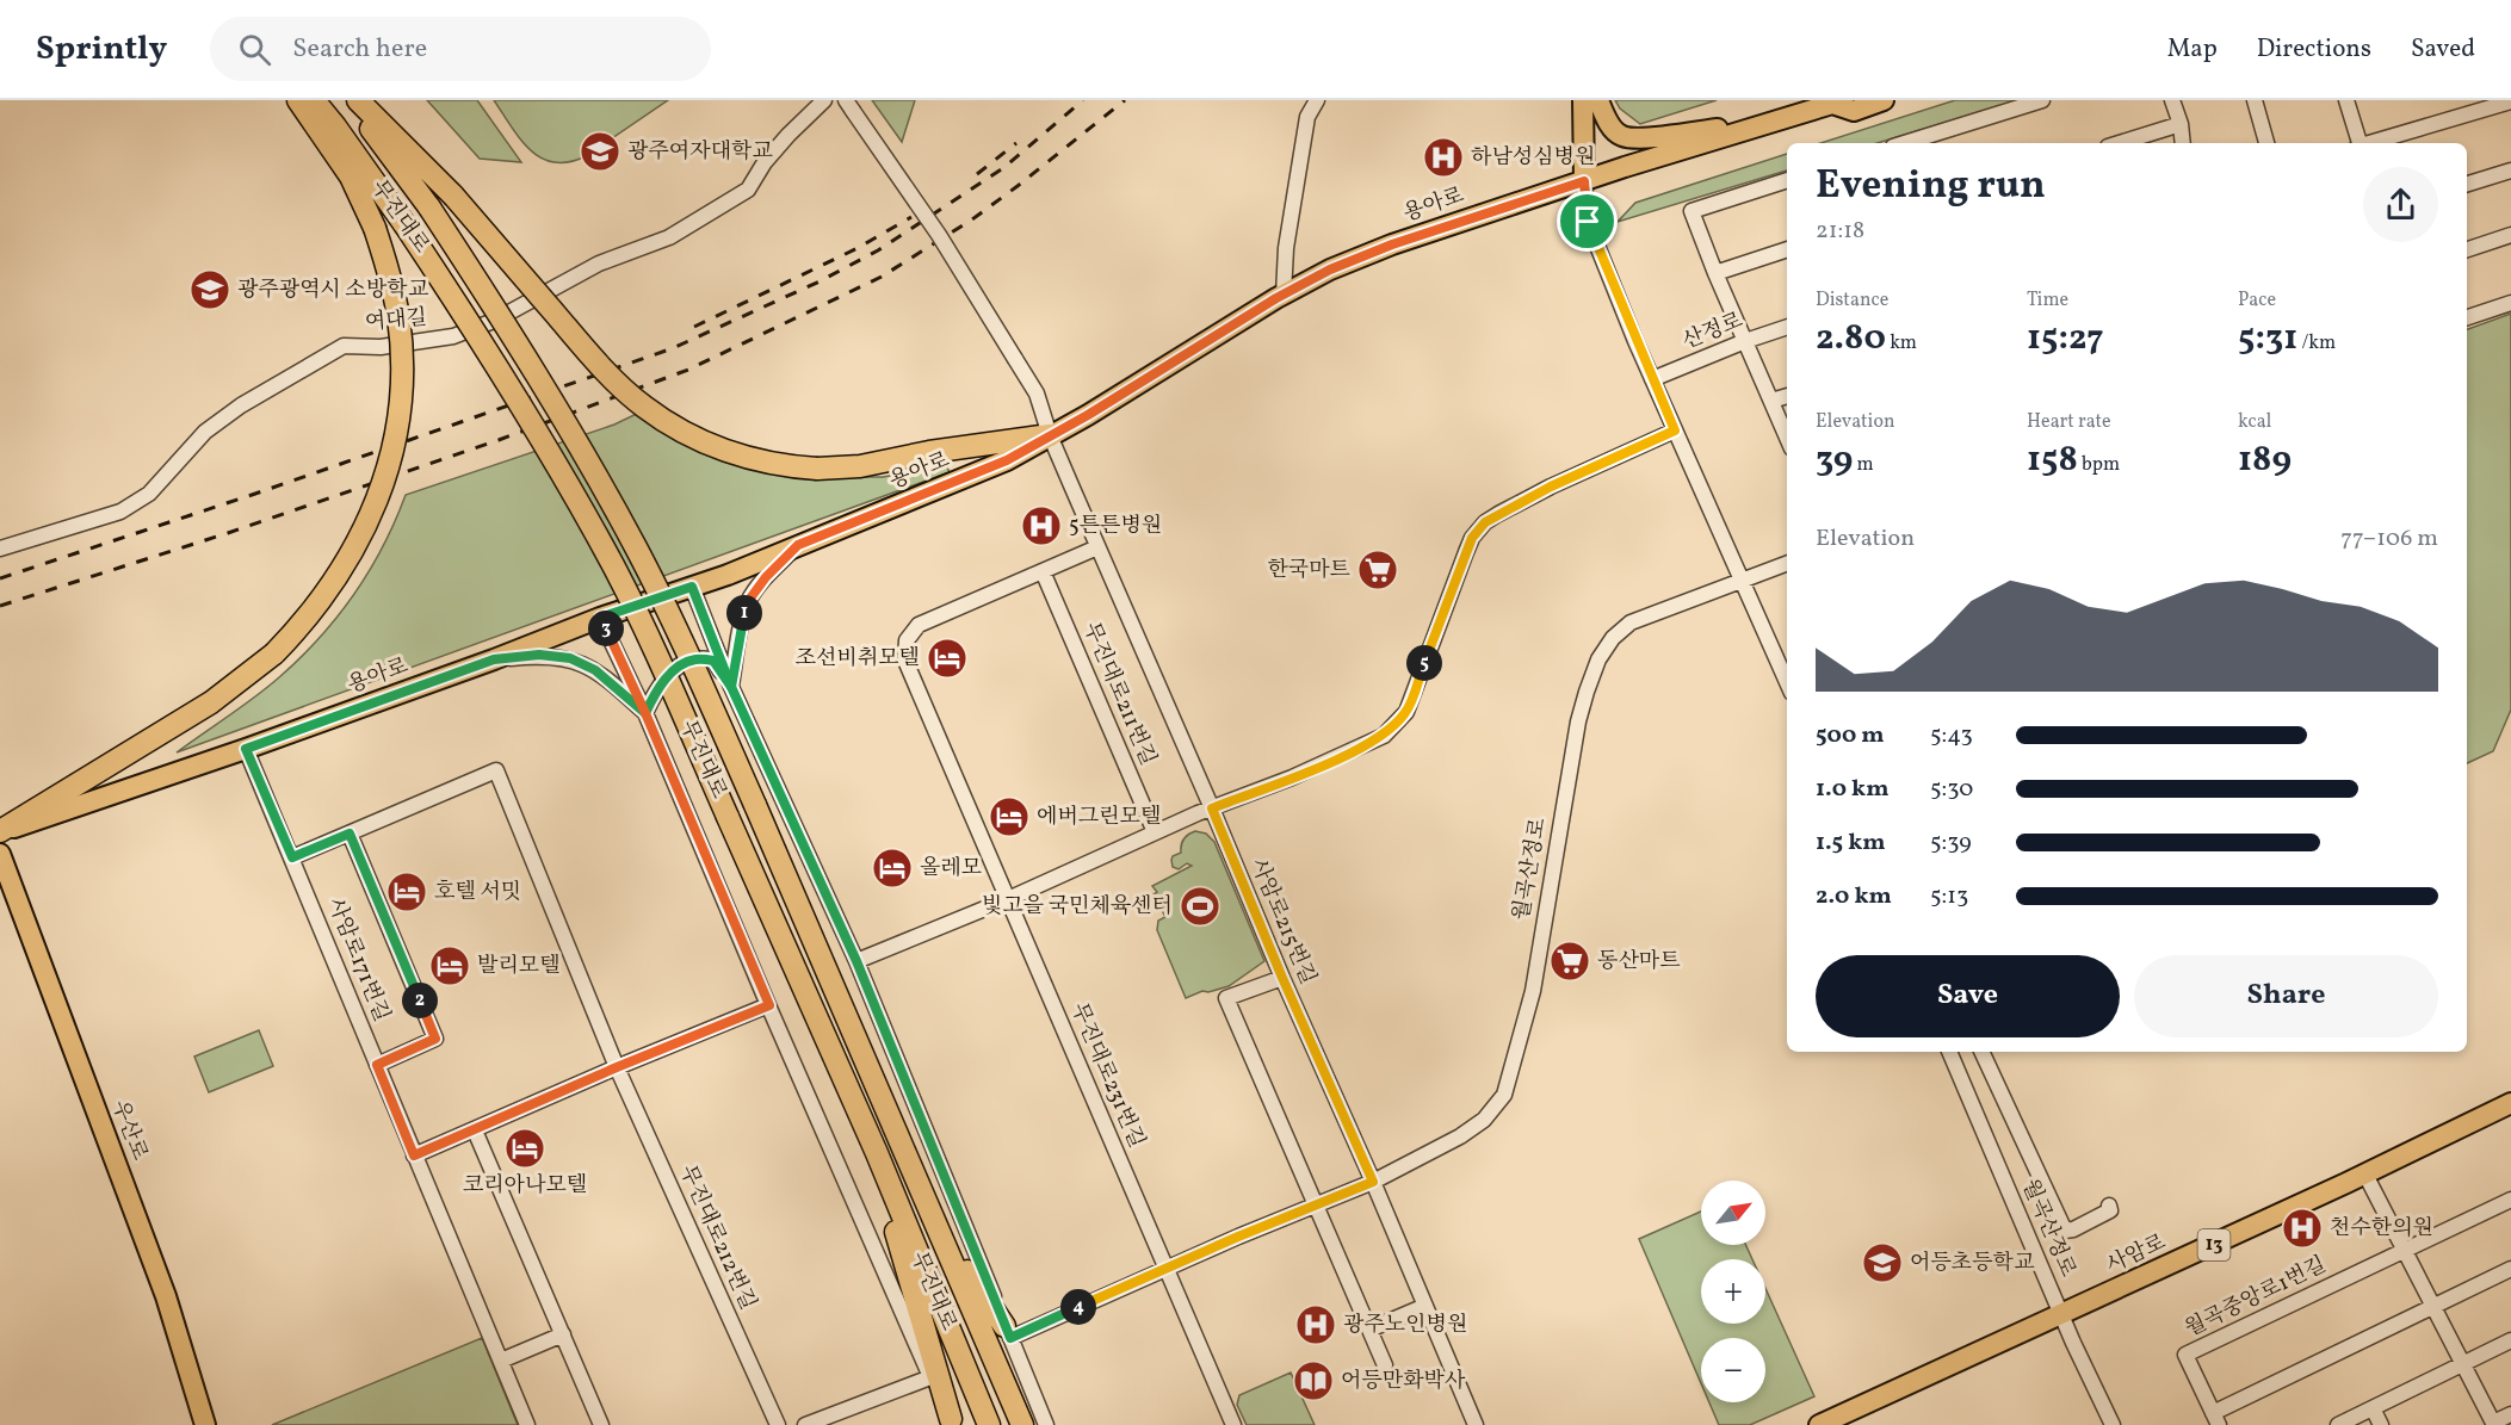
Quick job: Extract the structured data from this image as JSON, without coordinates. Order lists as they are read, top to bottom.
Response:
{
  "streets": {
    "highway": ["무진대로"],
    "main road": [
      "용아로",
      "우산로",
      "13",
      "사암로"
    ],
    "street": [
      "여대길",
      "산정로",
      "무진대로211번길",
      "월곡산정로",
      "사암로215번길",
      "사암로171번길",
      "무진대로231번길",
      "무진대로212번길",
      "월곡중앙로1번길"
    ]
  },
  "crossings": [
    ["용아로", "무진대로"],
    ["용아로", "사암로215번길"],
    ["용아로", "사암로171번길"],
    ["월곡산정로", "사암로215번길"],
    ["월곡산정로", "사암로"]
  ],
  "places": {
    "school or university": ["광주여자대학교", "광주광역시 소방학교", "어등초등학교"],
    "hospital": [
      "하남성심병원",
      "5튼튼병원",
      "천수한의원",
      "광주노인병원"
    ],
    "supermarket": ["한국마트", "동산마트"],
    "hotel": [
      "조선비취모텔",
      "에버그린모텔",
      "올레모",
      "호텔 서밋",
      "발리모텔",
      "코리아나모텔"
    ],
    "sports": ["빛고을 국민체육센터"],
    "library": ["어등만화박사"]
  },
  "north": "top right",
  "page": {
    "header": "Sprintly",
    "search": "Search here",
    "nav": ["Map", "Directions", "Saved"],
    "heading": ["Evening run", "21:18"],
    "stats": [
      ["Distance", "2.80 km"],
      ["Time", "15:27"],
      ["Pace", "5:31 /km"],
      ["Elevation", "39 m"],
      ["Heart rate", "158 bpm"],
      ["kcal", "189"]
    ],
    "chart": ["Elevation", "77–106 m"],
    "pins": [
      "1",
      "3",
      "5",
      "2",
      "4"
    ],
    "list": [
      {
        "name": "500 m",
        "note": "5:43"
      },
      {
        "name": "1.0 km",
        "note": "5:30"
      },
      {
        "name": "1.5 km",
        "note": "5:39"
      },
      {
        "name": "2.0 km",
        "note": "5:13"
      }
    ],
    "buttons": ["Save", "Share"],
    "map_buttons": ["+", "−"]
  }
}
